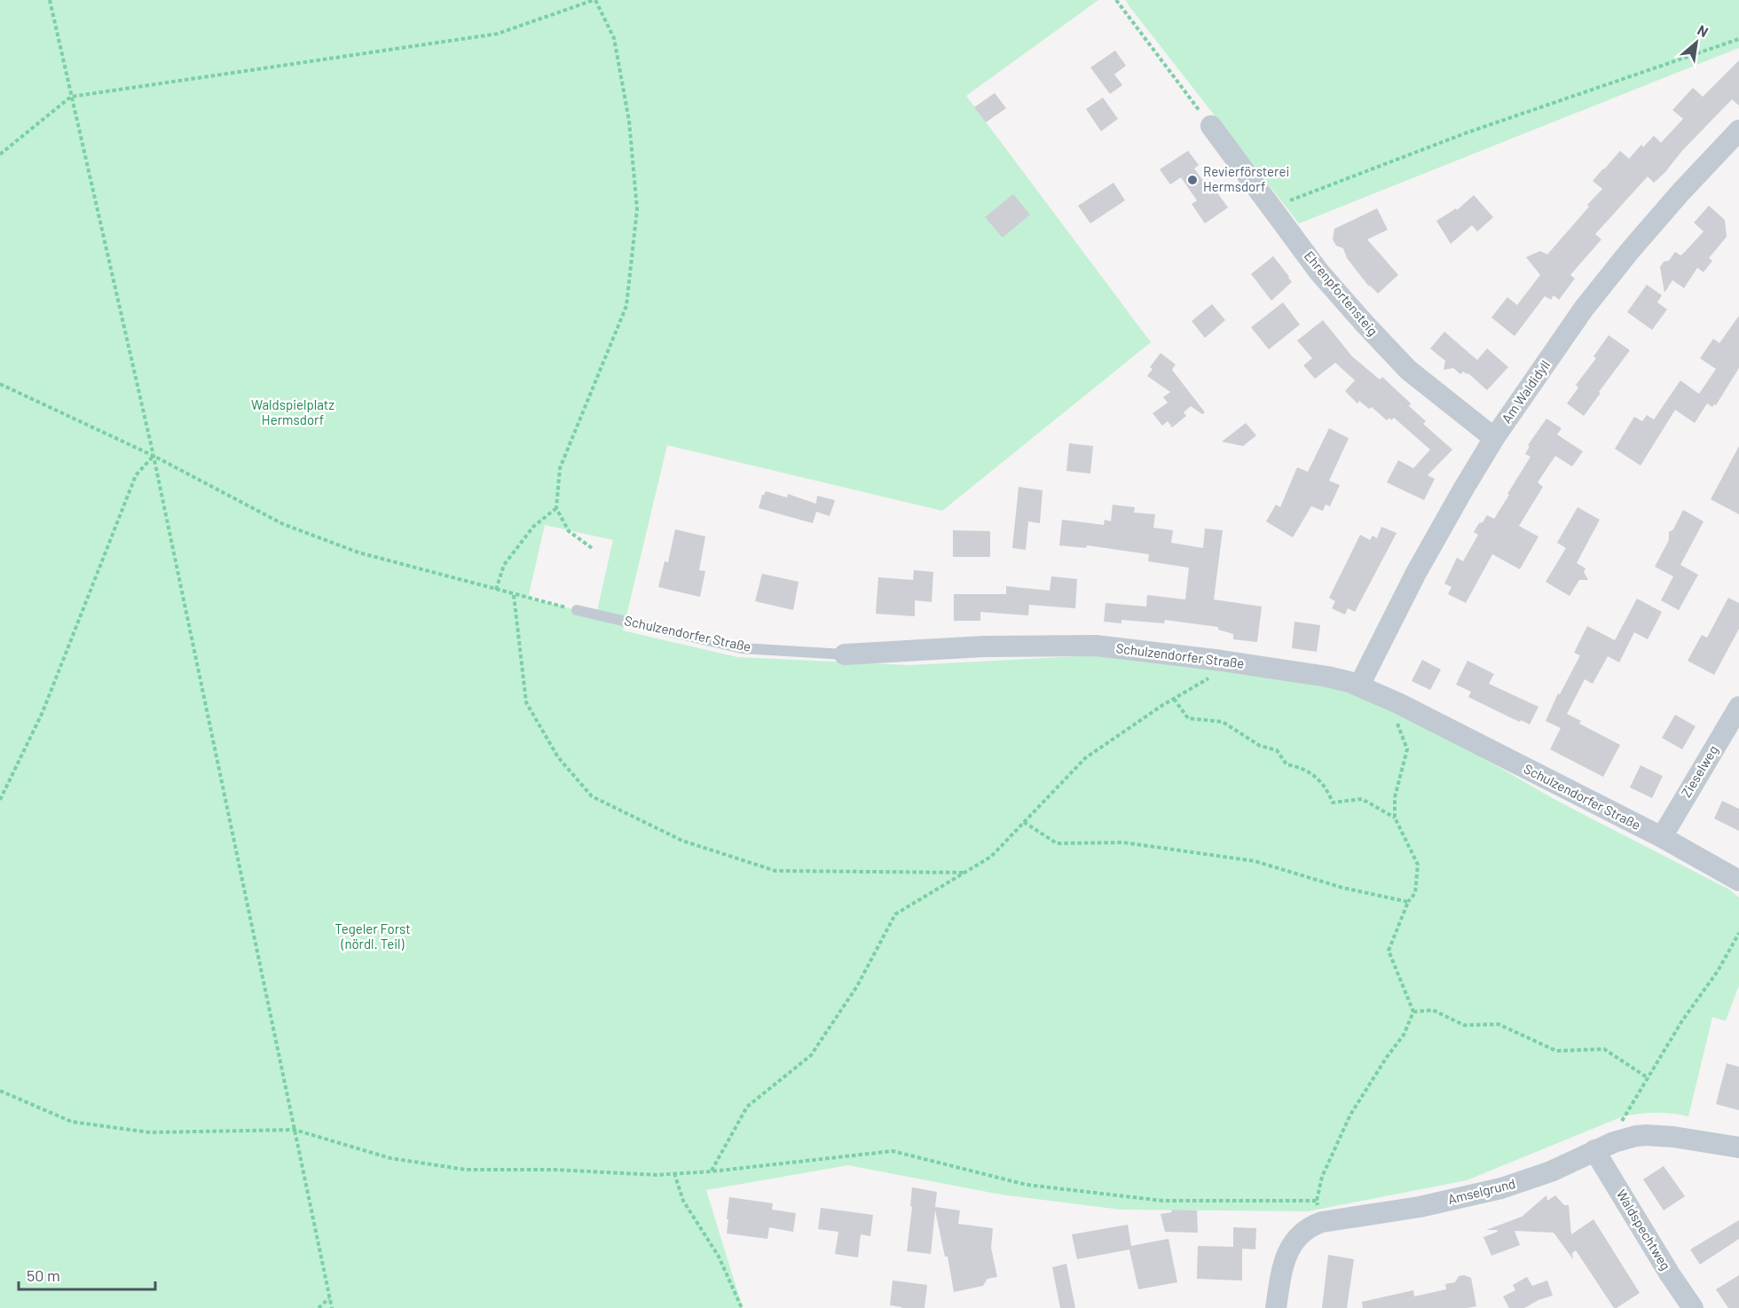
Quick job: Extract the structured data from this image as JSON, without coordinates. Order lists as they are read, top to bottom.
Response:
{
  "streets": {
    "street": [
      "Ehrenpfortensteig",
      "Am Waldidyll",
      "Schulzendorfer Straße",
      "Zieselweg",
      "Amselgrund",
      "Waldspechtweg"
    ]
  },
  "crossings": [
    ["Ehrenpfortensteig", "Am Waldidyll"],
    ["Am Waldidyll", "Schulzendorfer Straße"],
    ["Schulzendorfer Straße", "Zieselweg"],
    ["Amselgrund", "Waldspechtweg"]
  ],
  "parks": ["Waldspielplatz Hermsdorf", "Tegeler Forst (nördl. Teil)"],
  "places": ["Revierförsterei Hermsdorf"],
  "scale_bar": "50 m",
  "north": "top right"
}
